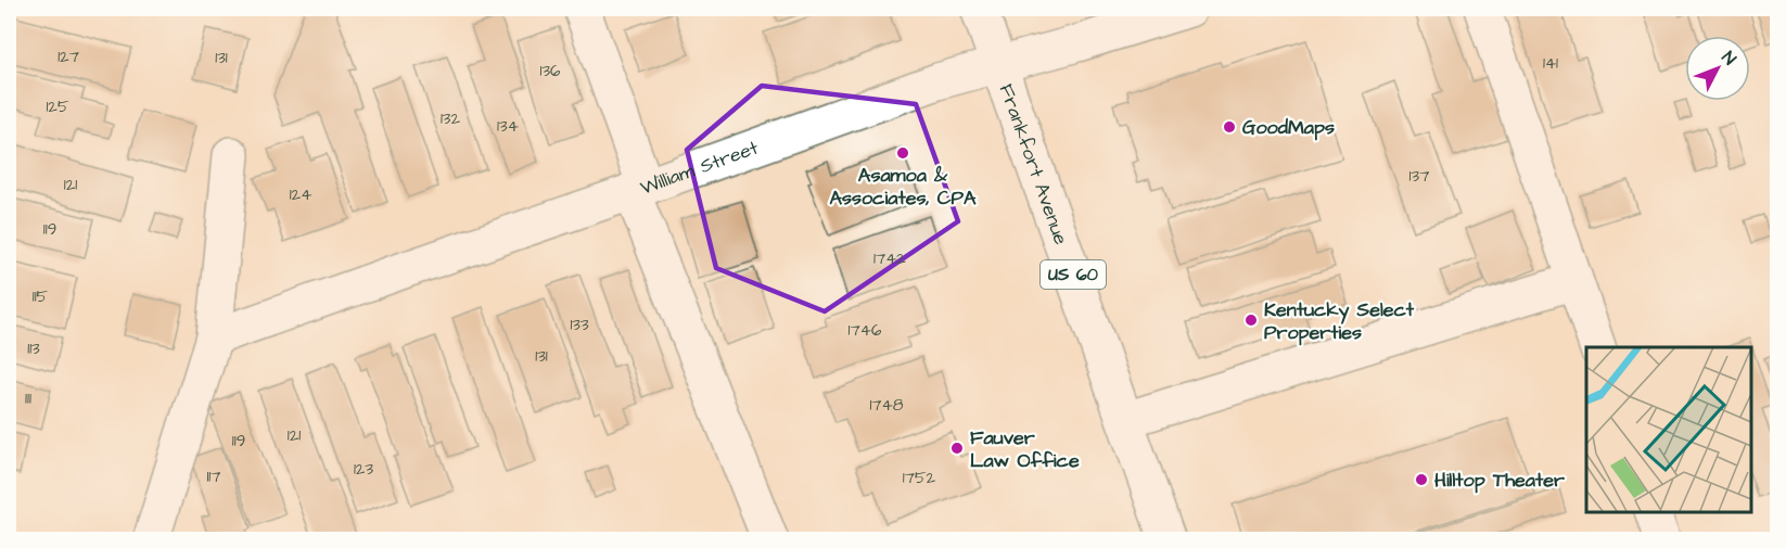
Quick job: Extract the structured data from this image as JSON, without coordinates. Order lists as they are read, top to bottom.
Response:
{
  "streets": {
    "street": ["Frankfort Avenue", "William Street", "US 60"]
  },
  "crossings": [
    ["Frankfort Avenue", "William Street"]
  ],
  "places": [
    "GoodMaps",
    "Asamoa & Associates, CPA",
    "Kentucky Select Properties",
    "Fauver Law Office",
    "Hilltop Theater"
  ],
  "house_numbers": [
    "127",
    "131",
    "141",
    "136",
    "125",
    "132",
    "134",
    "137",
    "121",
    "124",
    "119",
    "1742",
    "115",
    "133",
    "1746",
    "113",
    "131",
    "111",
    "1748",
    "121",
    "119",
    "123",
    "117",
    "1752"
  ],
  "north": "top right"
}
